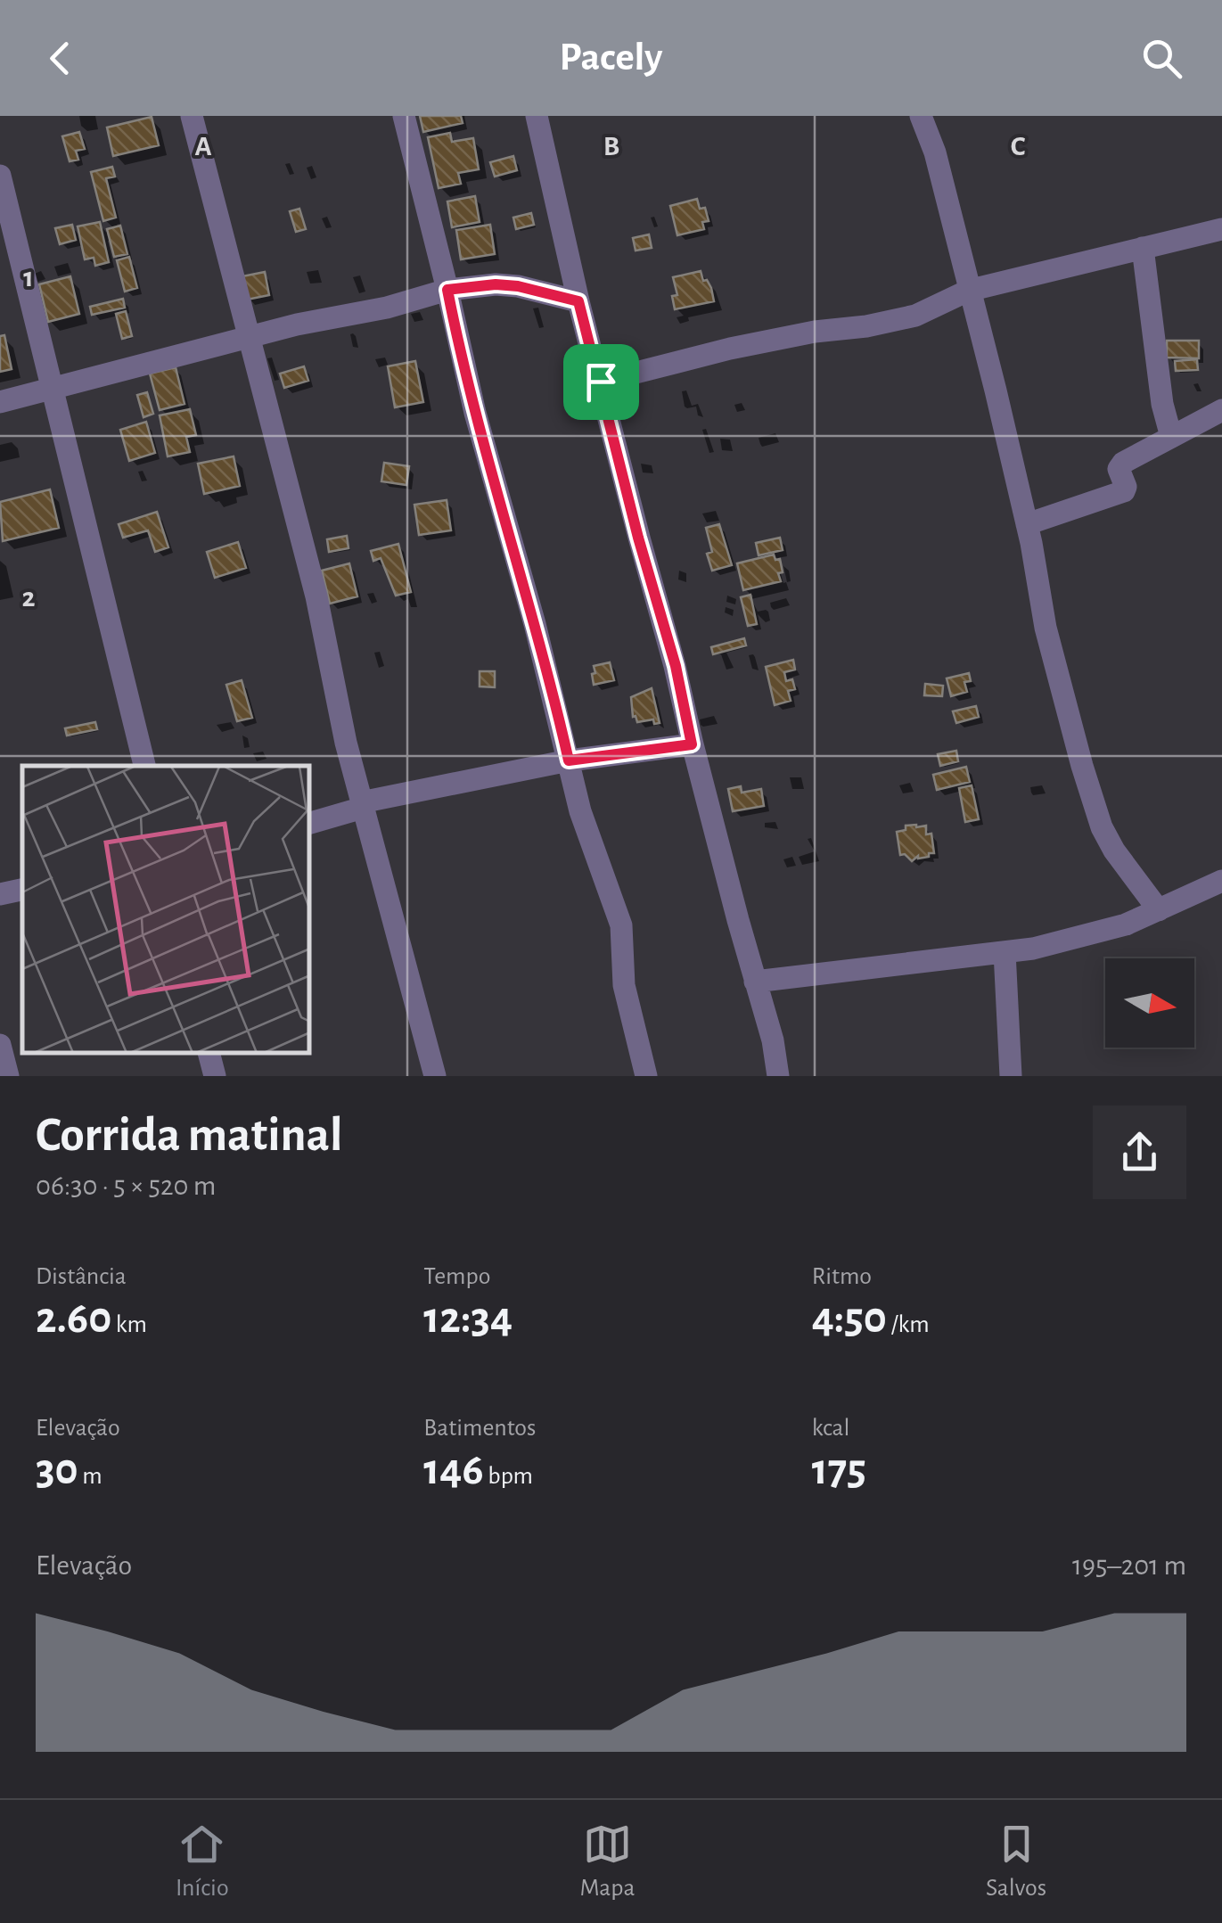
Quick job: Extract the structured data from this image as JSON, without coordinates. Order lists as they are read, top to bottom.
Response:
{
  "north": "right",
  "page": {
    "header": "Pacely",
    "heading": ["Corrida matinal", "06:30 · 5 × 520 m"],
    "stats": [
      ["Distância", "2.60 km"],
      ["Tempo", "12:34"],
      ["Ritmo", "4:50 /km"],
      ["Elevação", "30 m"],
      ["Batimentos", "146 bpm"],
      ["kcal", "175"]
    ],
    "chart": ["Elevação", "195–201 m"],
    "tabs": ["Início", "Mapa", "Salvos"]
  },
  "grid": {
    "columns": ["A", "B", "C"],
    "rows": ["1", "2"]
  }
}
